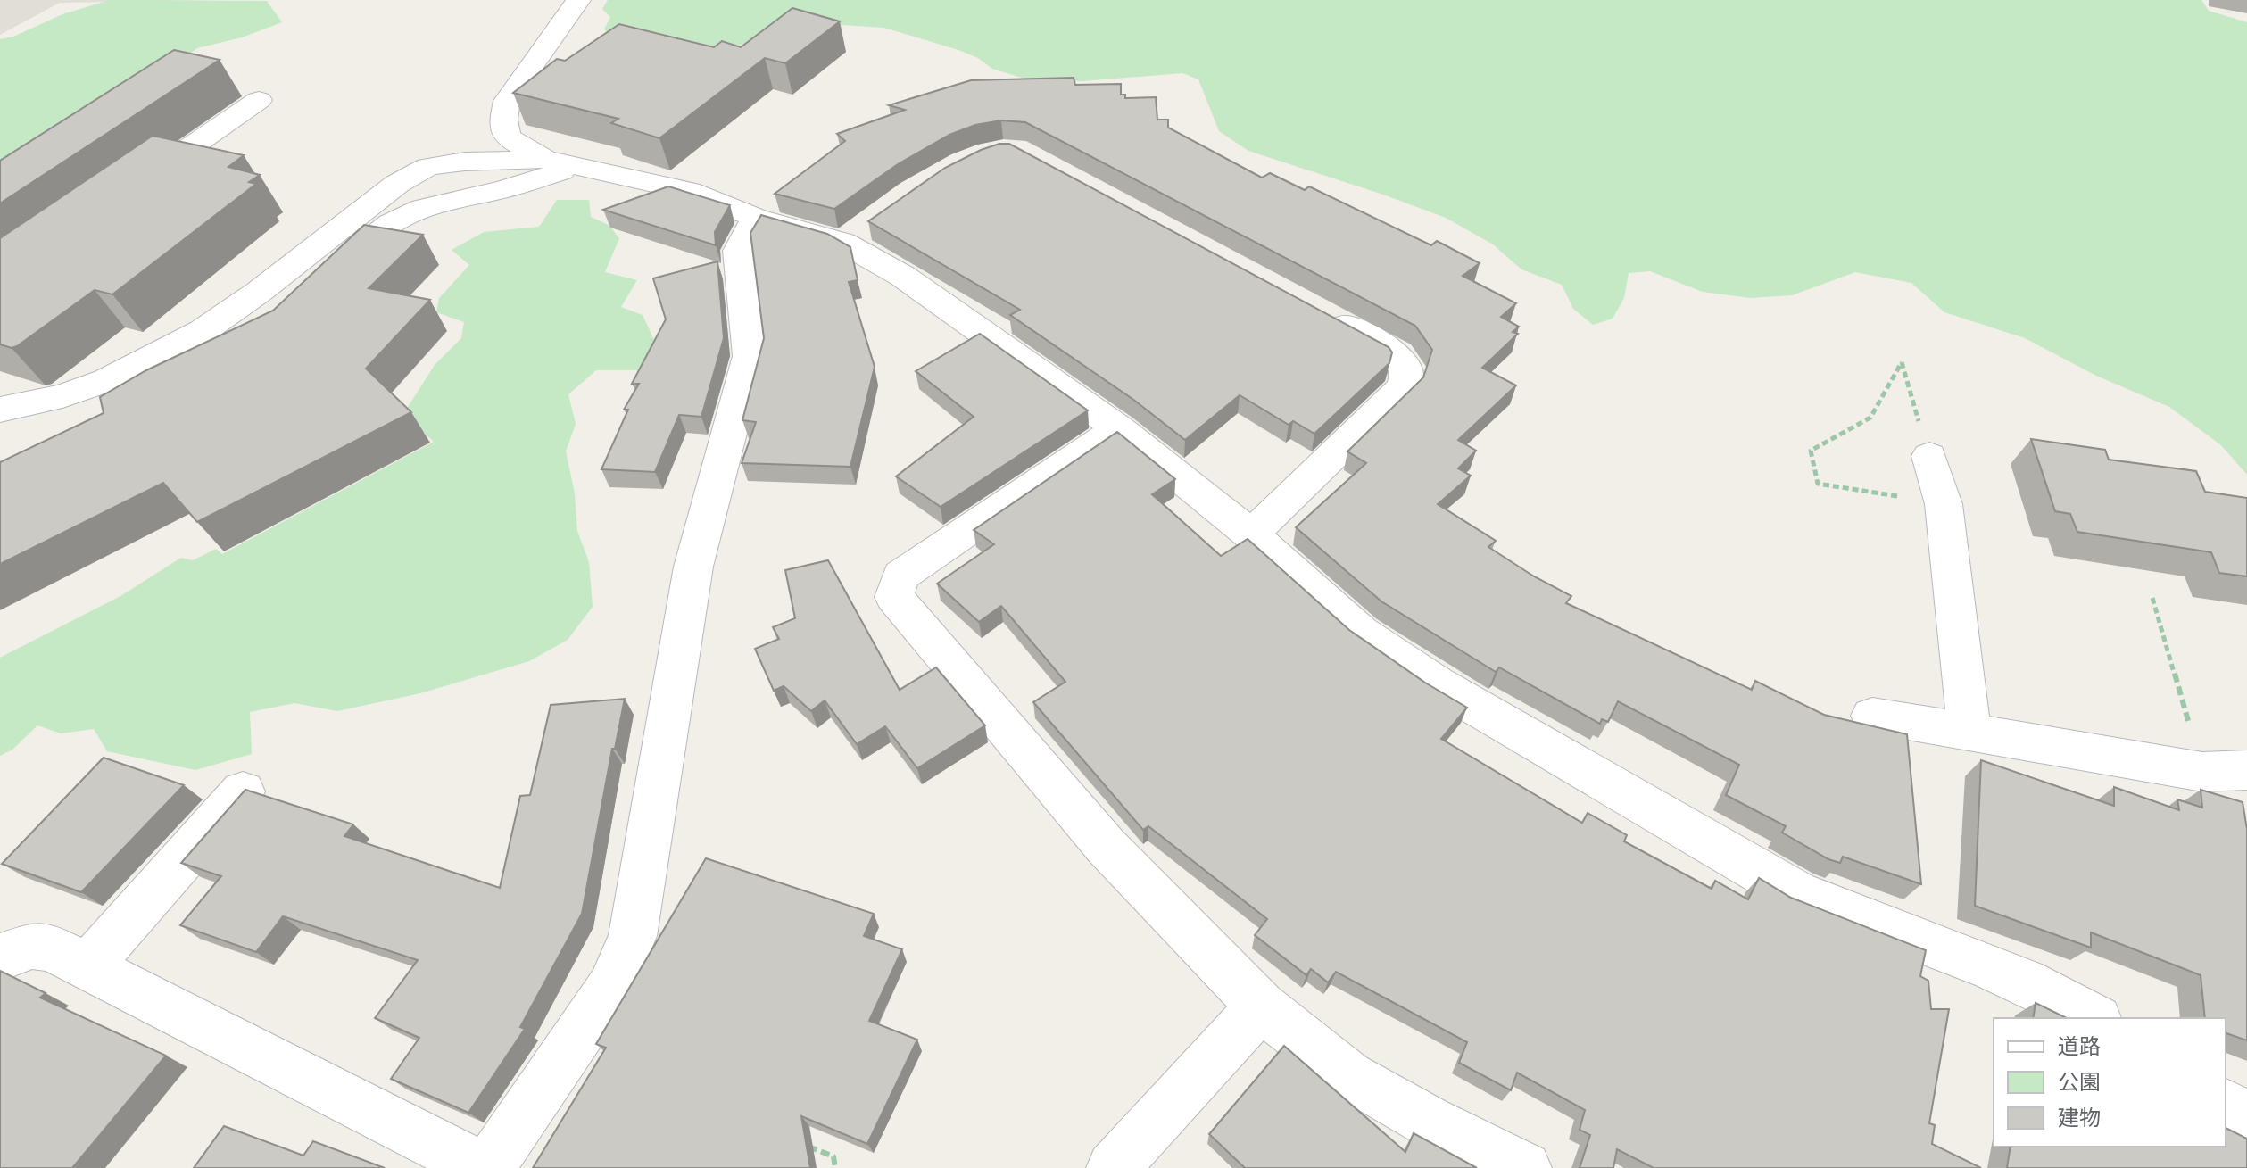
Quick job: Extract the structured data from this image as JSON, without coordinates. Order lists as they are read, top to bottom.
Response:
{
  "legend": ["道路", "公園", "建物"]
}
